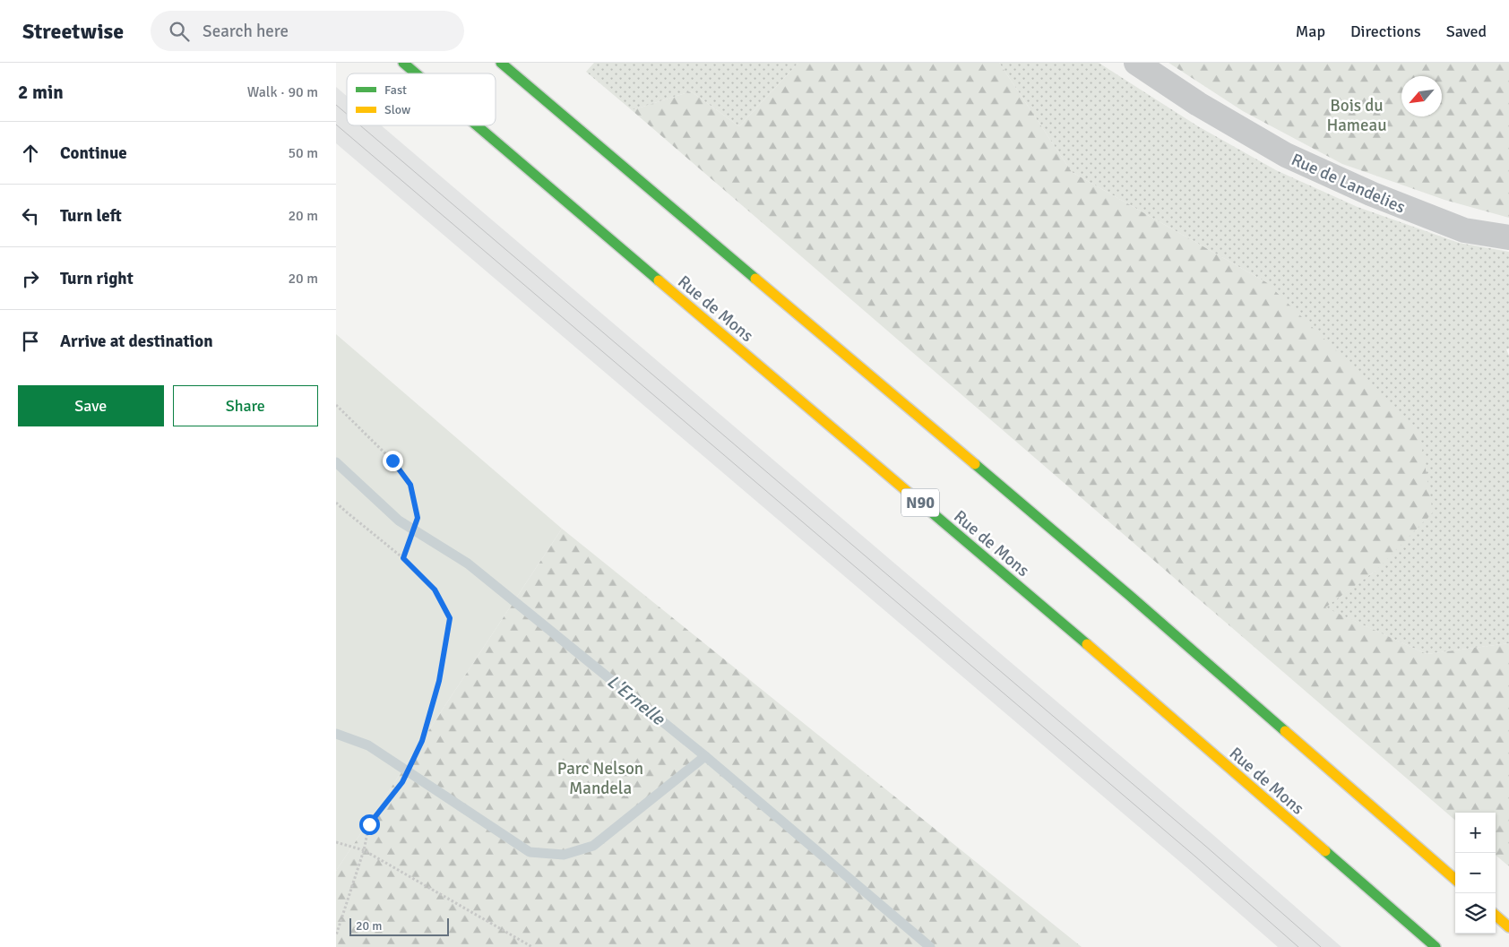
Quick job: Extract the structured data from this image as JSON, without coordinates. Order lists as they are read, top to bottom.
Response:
{
  "streets": {
    "highway": ["Rue de Mons", "N90"],
    "street": ["Rue de Landelies"]
  },
  "water": ["L'Ernelle"],
  "parks": ["Bois du Hameau", "Parc Nelson Mandela"],
  "legend": ["Fast", "Slow"],
  "scale_bar": "20 m",
  "north": "bottom left",
  "page": {
    "header": "Streetwise",
    "search": "Search here",
    "nav": ["Map", "Directions", "Saved"],
    "heading": ["2 min", "Walk · 90 m"],
    "list": [
      ["Continue", "50 m"],
      ["Turn left", "20 m"],
      ["Turn right", "20 m"],
      "Arrive at destination"
    ],
    "buttons": ["Save", "Share"],
    "map_buttons": ["+", "−"],
    "scale": "20 m"
  }
}
